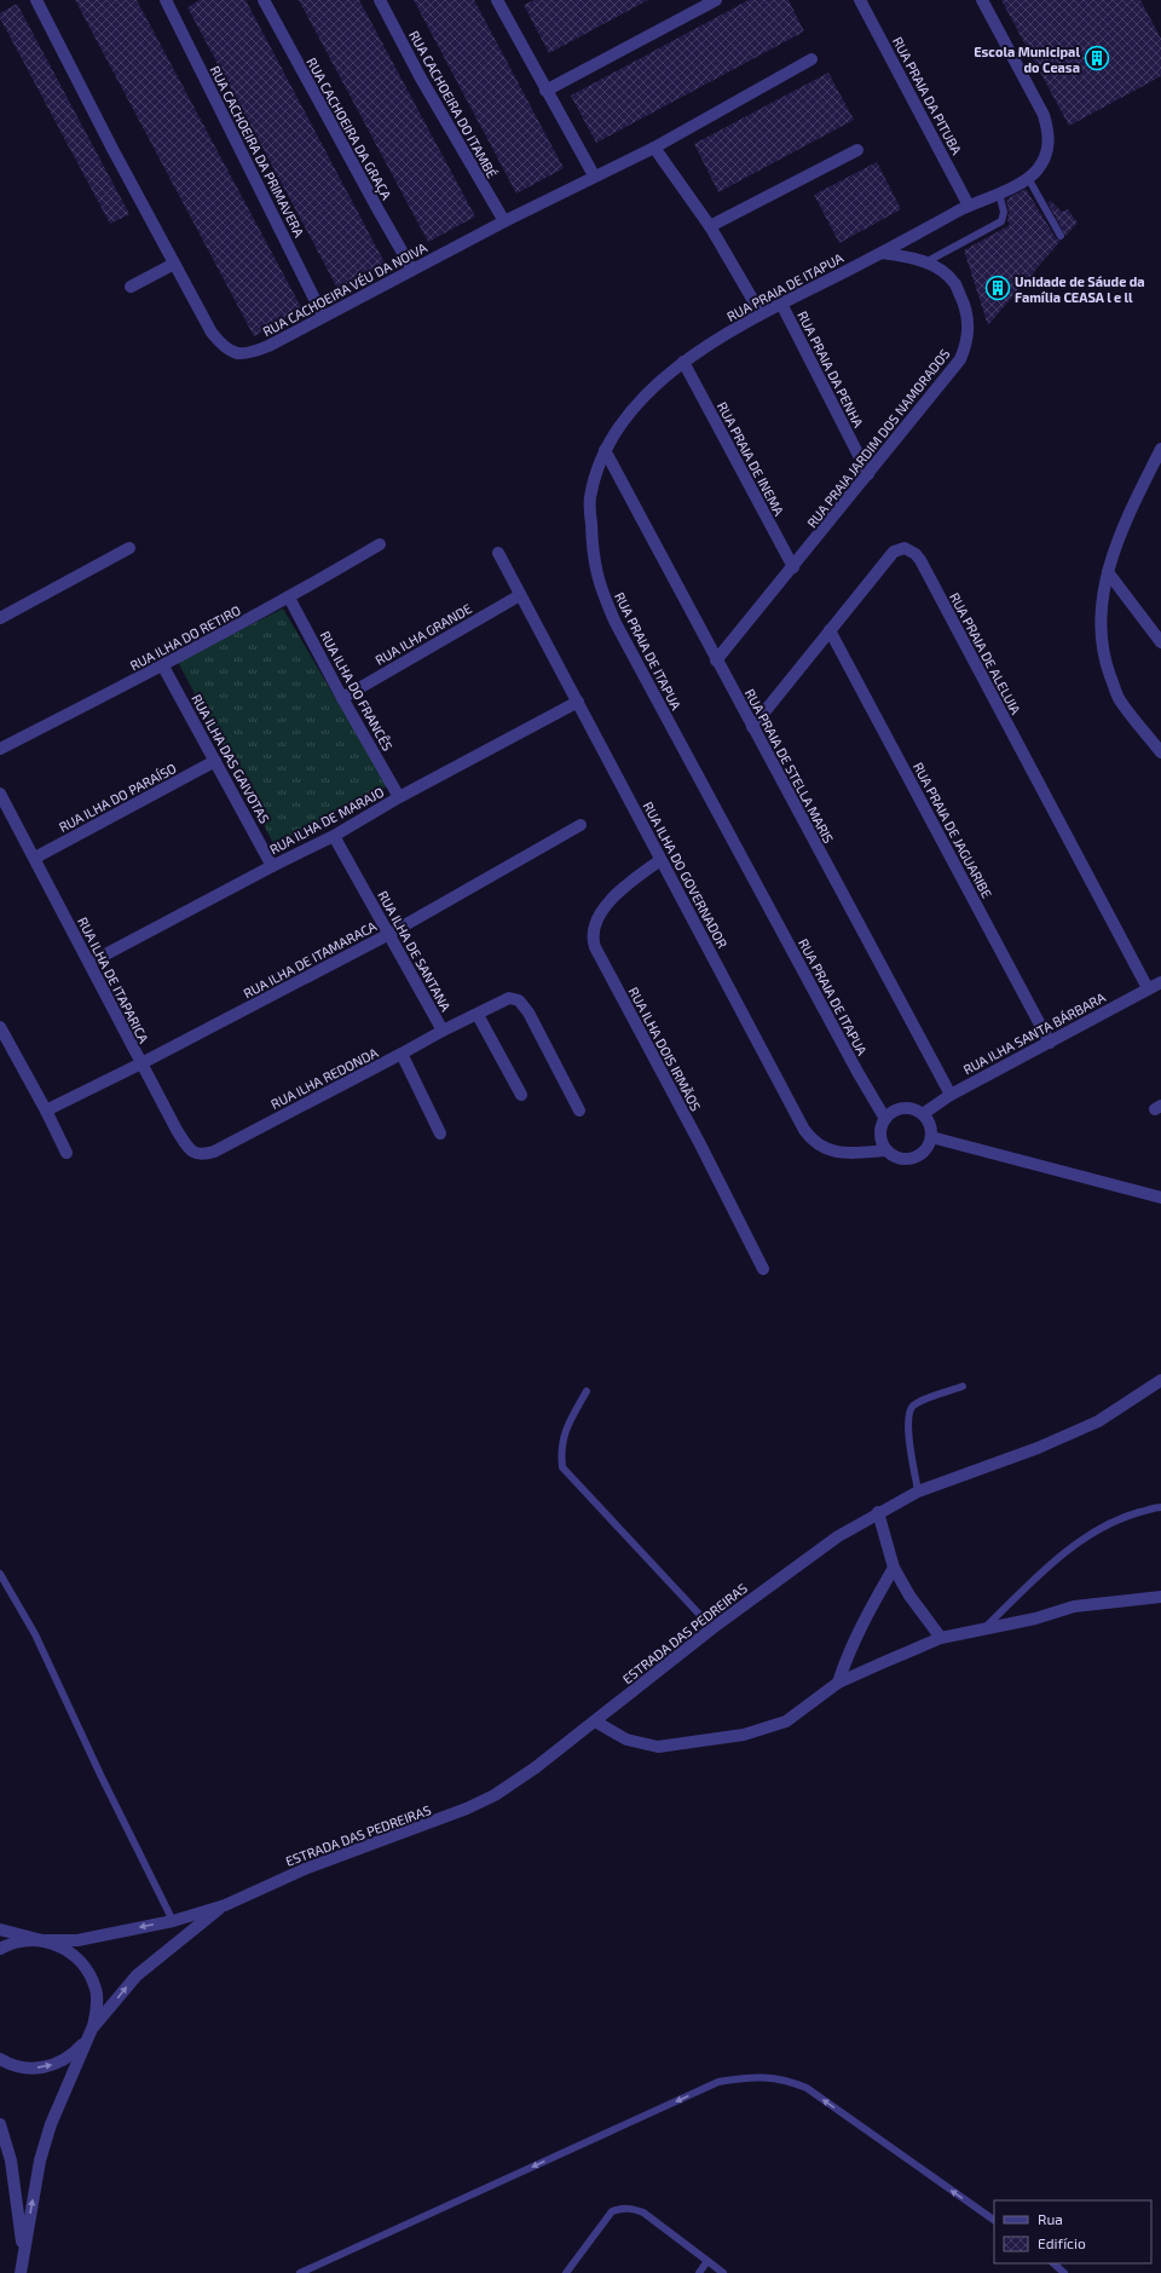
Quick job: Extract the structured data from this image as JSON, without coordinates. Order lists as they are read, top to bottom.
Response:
{
  "streets": {
    "street": [
      "RUA PRAIA DA PITUBA",
      "RUA CACHOEIRA DO ITAMBÉ",
      "RUA CACHOEIRA DA GRAÇA",
      "RUA CACHOEIRA DA PRIMAVERA",
      "RUA PRAIA DE ITAPUA",
      "RUA CACHOEIRA VÉU DA NOIVA",
      "RUA PRAIA DA PENHA",
      "RUA PRAIA JARDIM DOS NAMORADOS",
      "RUA PRAIA DE INEMA",
      "RUA ILHA GRANDE",
      "RUA ILHA DO RETIRO",
      "RUA PRAIA DE ALELUIA",
      "RUA ILHA DO FRANCÊS",
      "RUA ILHA DAS GAIVOTAS",
      "RUA PRAIA DE STELLA MARIS",
      "RUA ILHA DO PARAÍSO",
      "RUA ILHA DE MARAJO",
      "RUA PRAIA DE JAGUARIBE",
      "RUA ILHA DO GOVERNADOR",
      "RUA ILHA DE SANTANA",
      "RUA ILHA DE ITAMARACA",
      "RUA ILHA DE ITAPARICA",
      "RUA ILHA SANTA BÁRBARA",
      "RUA ILHA DOIS IRMÃOS",
      "RUA ILHA REDONDA",
      "ESTRADA DAS PEDREIRAS"
    ]
  },
  "crossings": [
    ["RUA PRAIA DA PITUBA", "RUA PRAIA DE ITAPUA"],
    ["RUA CACHOEIRA DO ITAMBÉ", "RUA CACHOEIRA VÉU DA NOIVA"],
    ["RUA CACHOEIRA DA GRAÇA", "RUA CACHOEIRA VÉU DA NOIVA"],
    ["RUA CACHOEIRA DA PRIMAVERA", "RUA CACHOEIRA VÉU DA NOIVA"],
    ["RUA PRAIA DE ITAPUA", "RUA PRAIA DA PENHA"],
    ["RUA PRAIA DE ITAPUA", "RUA PRAIA JARDIM DOS NAMORADOS"],
    ["RUA PRAIA DE ITAPUA", "RUA PRAIA DE INEMA"],
    ["RUA PRAIA DE ITAPUA", "RUA PRAIA DE STELLA MARIS"],
    ["RUA PRAIA DE ITAPUA", "RUA ILHA DO GOVERNADOR"],
    ["RUA PRAIA DE ITAPUA", "RUA ILHA SANTA BÁRBARA"],
    ["RUA PRAIA DA PENHA", "RUA PRAIA JARDIM DOS NAMORADOS"],
    ["RUA PRAIA JARDIM DOS NAMORADOS", "RUA PRAIA DE INEMA"],
    ["RUA PRAIA JARDIM DOS NAMORADOS", "RUA PRAIA DE STELLA MARIS"],
    ["RUA ILHA GRANDE", "RUA ILHA DO FRANCÊS"],
    ["RUA ILHA GRANDE", "RUA ILHA DO GOVERNADOR"],
    ["RUA ILHA DO RETIRO", "RUA ILHA DO FRANCÊS"],
    ["RUA ILHA DO RETIRO", "RUA ILHA DAS GAIVOTAS"],
    ["RUA PRAIA DE ALELUIA", "RUA PRAIA DE STELLA MARIS"],
    ["RUA PRAIA DE ALELUIA", "RUA PRAIA DE JAGUARIBE"],
    ["RUA PRAIA DE ALELUIA", "RUA ILHA SANTA BÁRBARA"],
    ["RUA ILHA DO FRANCÊS", "RUA ILHA DE MARAJO"],
    ["RUA ILHA DAS GAIVOTAS", "RUA ILHA DO PARAÍSO"],
    ["RUA ILHA DAS GAIVOTAS", "RUA ILHA DE MARAJO"],
    ["RUA PRAIA DE STELLA MARIS", "RUA ILHA SANTA BÁRBARA"],
    ["RUA ILHA DO PARAÍSO", "RUA ILHA DE ITAPARICA"],
    ["RUA ILHA DE MARAJO", "RUA ILHA DO GOVERNADOR"],
    ["RUA ILHA DE MARAJO", "RUA ILHA DE SANTANA"],
    ["RUA ILHA DE MARAJO", "RUA ILHA DE ITAPARICA"],
    ["RUA PRAIA DE JAGUARIBE", "RUA ILHA SANTA BÁRBARA"],
    ["RUA ILHA DO GOVERNADOR", "RUA ILHA SANTA BÁRBARA"],
    ["RUA ILHA DO GOVERNADOR", "RUA ILHA DOIS IRMÃOS"],
    ["RUA ILHA DE SANTANA", "RUA ILHA DE ITAMARACA"],
    ["RUA ILHA DE SANTANA", "RUA ILHA REDONDA"],
    ["RUA ILHA DE ITAMARACA", "RUA ILHA DE ITAPARICA"],
    ["RUA ILHA DE ITAPARICA", "RUA ILHA REDONDA"]
  ],
  "places": {
    "building": ["Escola Municipal do Ceasa", "Unidade de Sáude da Família CEASA l e ll"]
  },
  "legend": ["Rua", "Edifício"]
}
